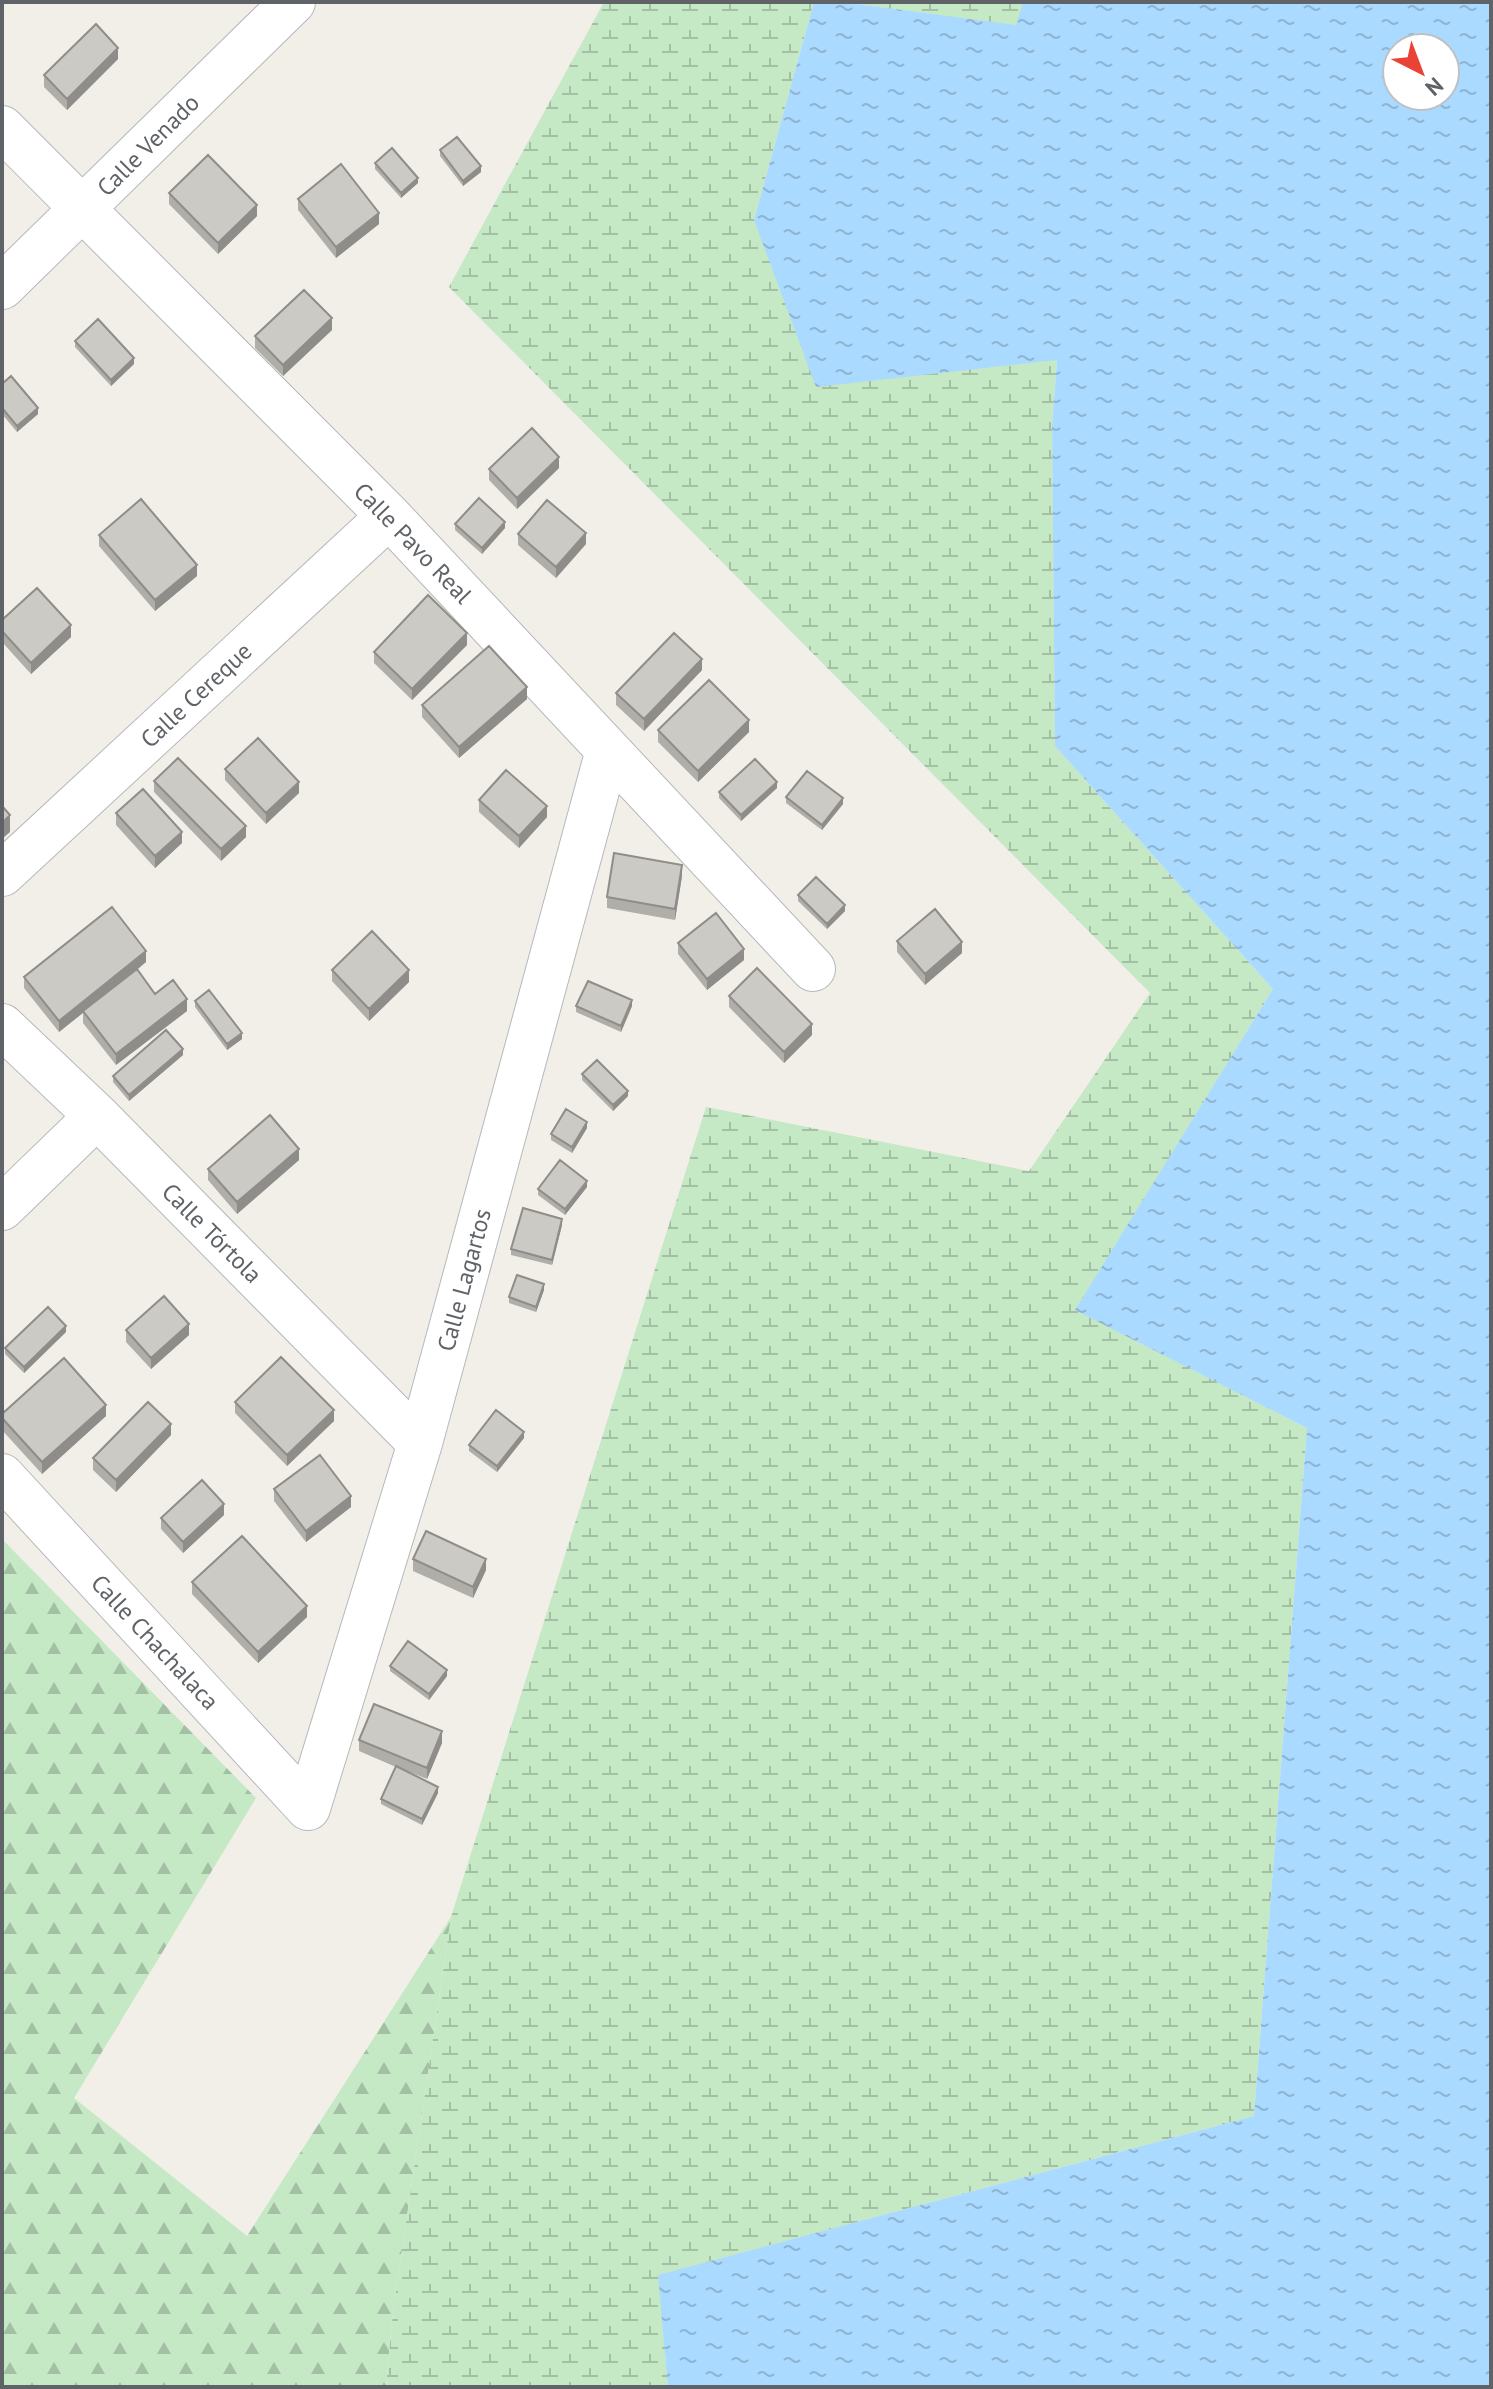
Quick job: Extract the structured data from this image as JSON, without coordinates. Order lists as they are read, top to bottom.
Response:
{
  "streets": {
    "street": [
      "Calle Venado",
      "Calle Pavo Real",
      "Calle Cereque",
      "Calle Tórtola",
      "Calle Lagartos",
      "Calle Chachalaca"
    ]
  },
  "crossings": [
    ["Calle Venado", "Calle Pavo Real"],
    ["Calle Pavo Real", "Calle Cereque"],
    ["Calle Pavo Real", "Calle Lagartos"],
    ["Calle Tórtola", "Calle Lagartos"],
    ["Calle Lagartos", "Calle Chachalaca"]
  ],
  "north": "bottom right"
}
